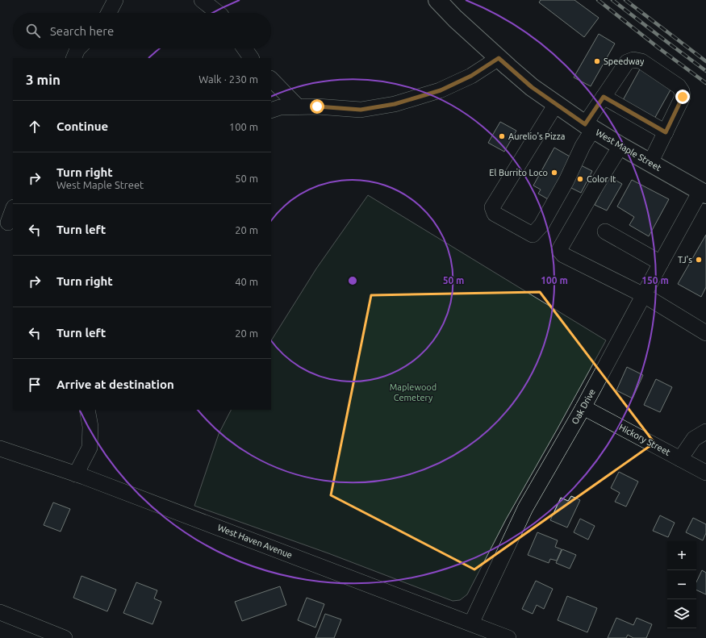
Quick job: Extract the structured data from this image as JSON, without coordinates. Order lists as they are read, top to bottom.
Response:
{
  "streets": {
    "main road": ["West Maple Street"],
    "street": ["Oak Drive", "Hickory Street", "West Haven Avenue"]
  },
  "crossings": [
    ["West Maple Street", "Oak Drive"],
    ["Oak Drive", "Hickory Street"],
    ["Oak Drive", "West Haven Avenue"]
  ],
  "parks": ["Maplewood Cemetery"],
  "places": [
    "Speedway",
    "Aurelio's Pizza",
    "El Burrito Loco",
    "Color It",
    "TJ's"
  ],
  "page": {
    "search": "Search here",
    "heading": ["3 min", "Walk · 230 m"],
    "list": [
      ["Continue", "100 m"],
      ["Turn right", "West Maple Street", "50 m"],
      ["Turn left", "20 m"],
      ["Turn right", "40 m"],
      ["Turn left", "20 m"],
      "Arrive at destination"
    ],
    "map_buttons": ["+", "−"]
  },
  "rings": ["50 m", "100 m", "150 m"]
}
